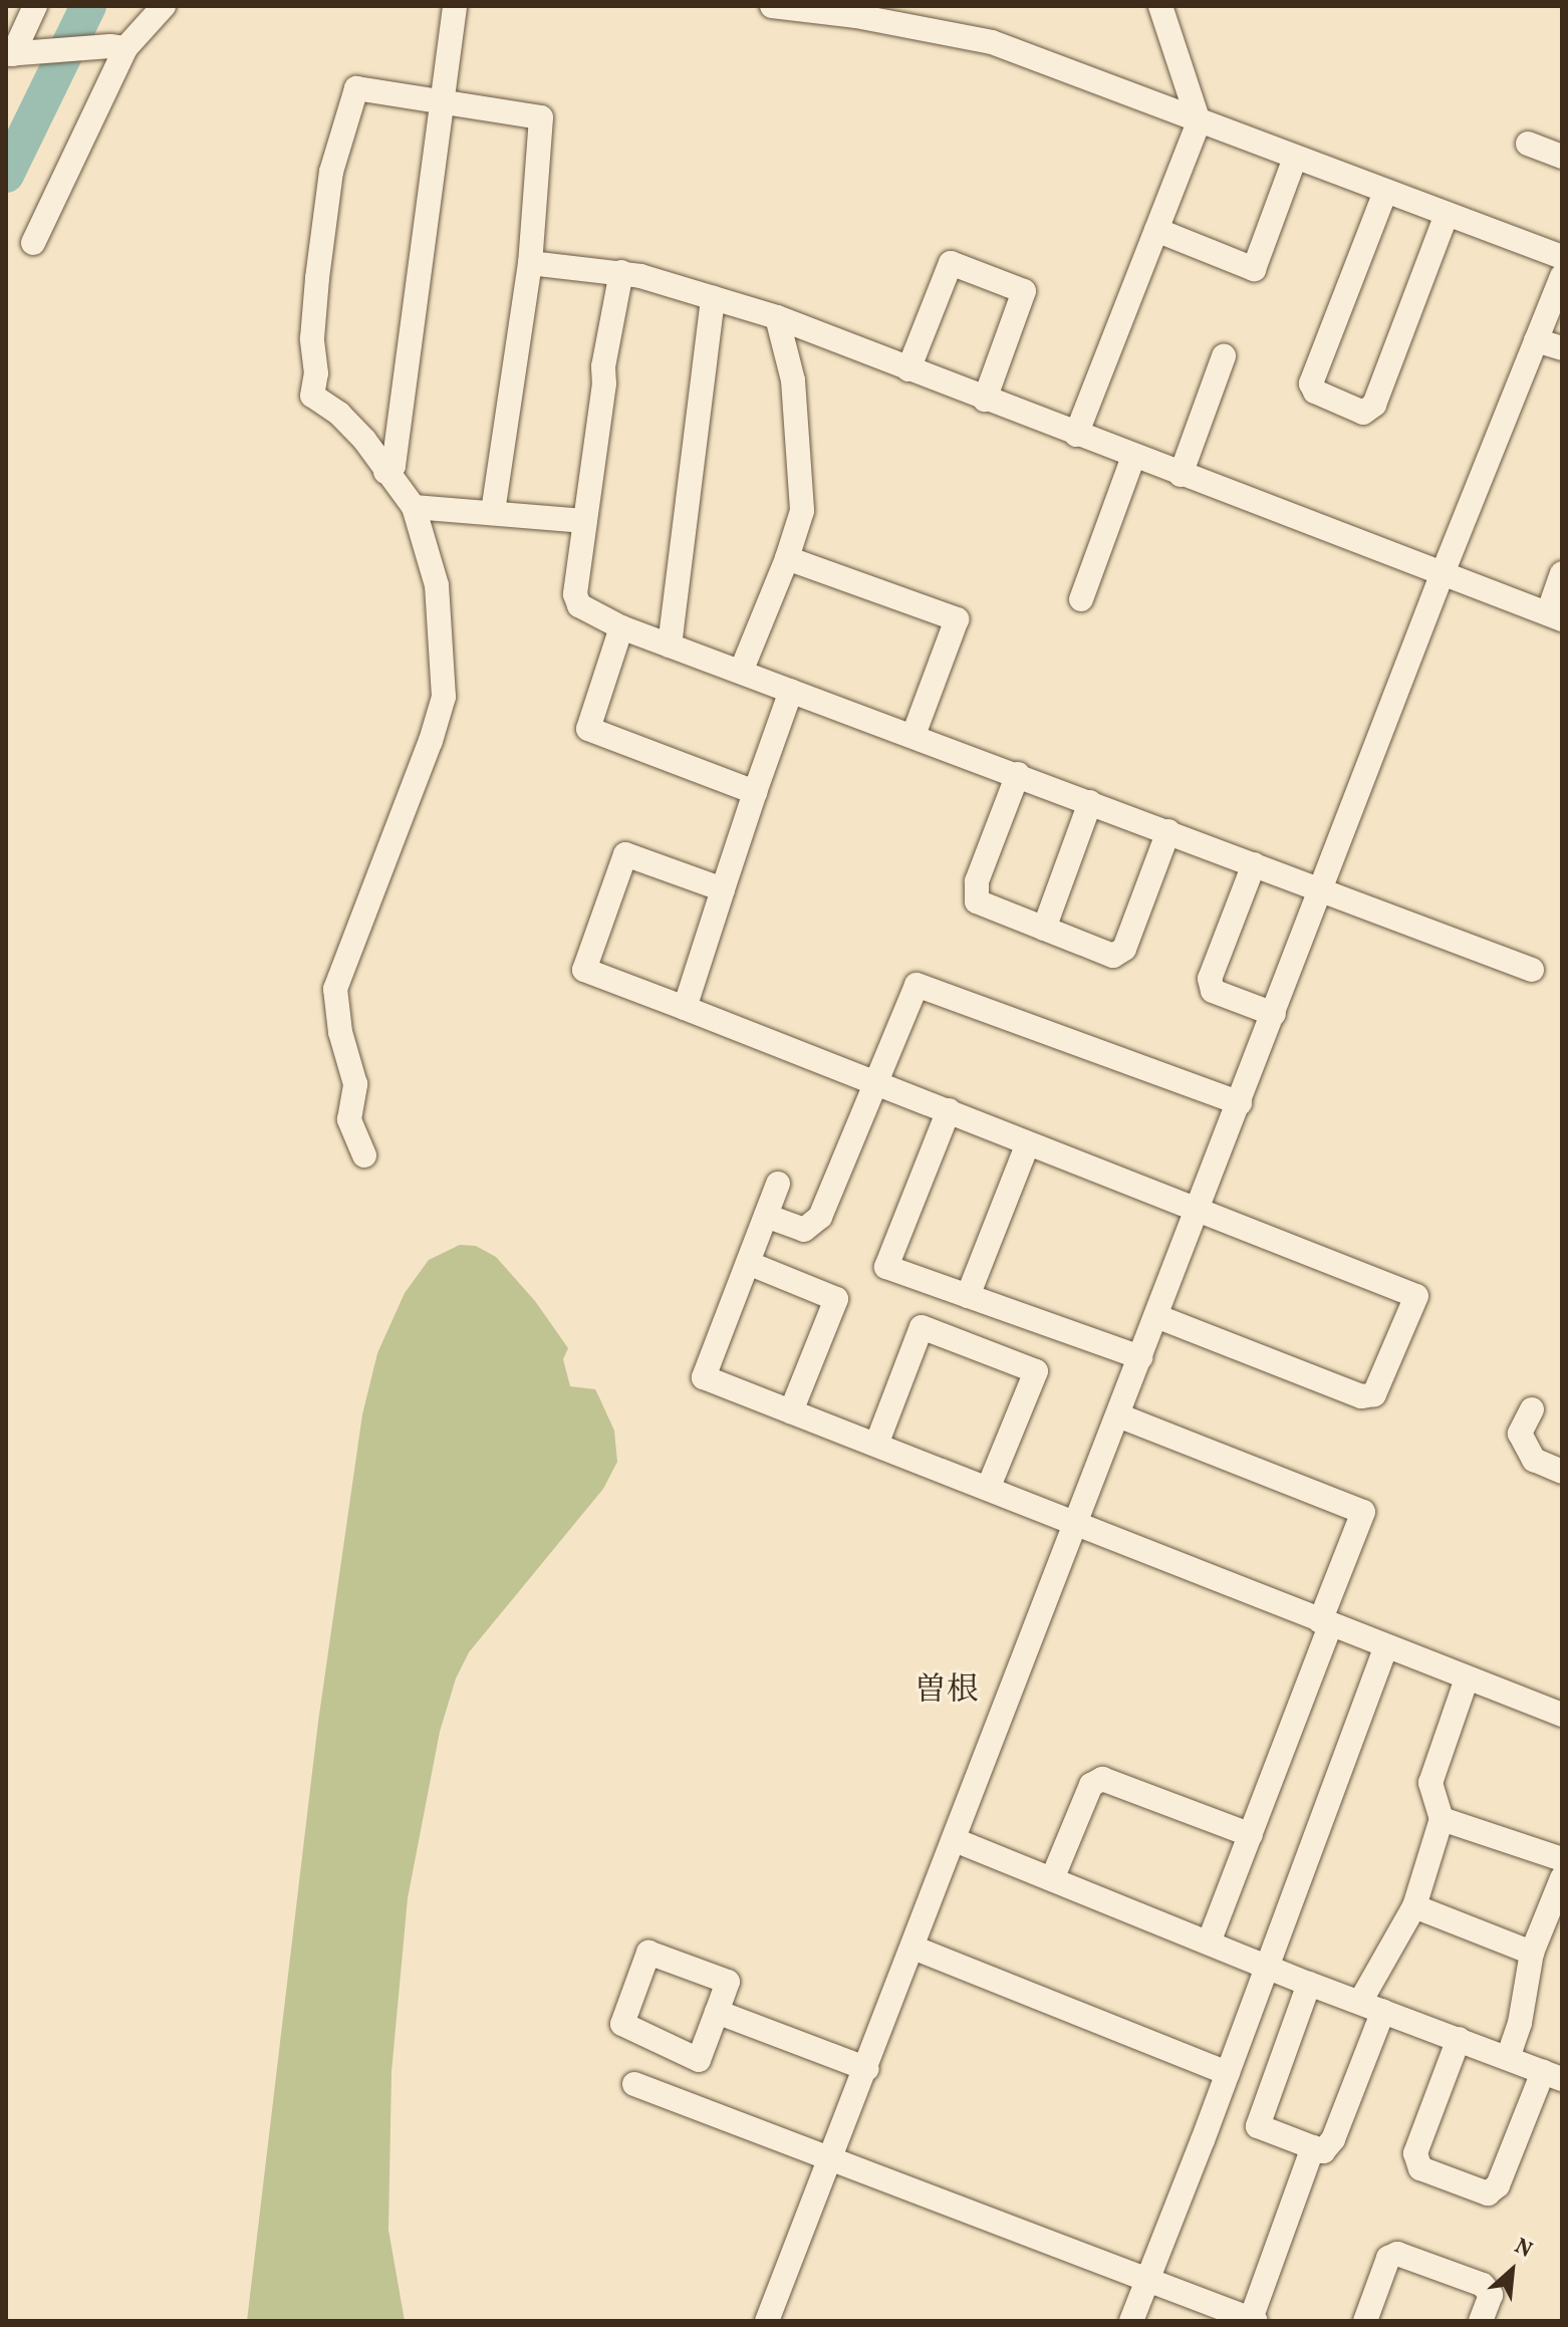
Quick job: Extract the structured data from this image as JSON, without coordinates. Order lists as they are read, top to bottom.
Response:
{
  "districts": ["曽根"],
  "north": "top right"
}
